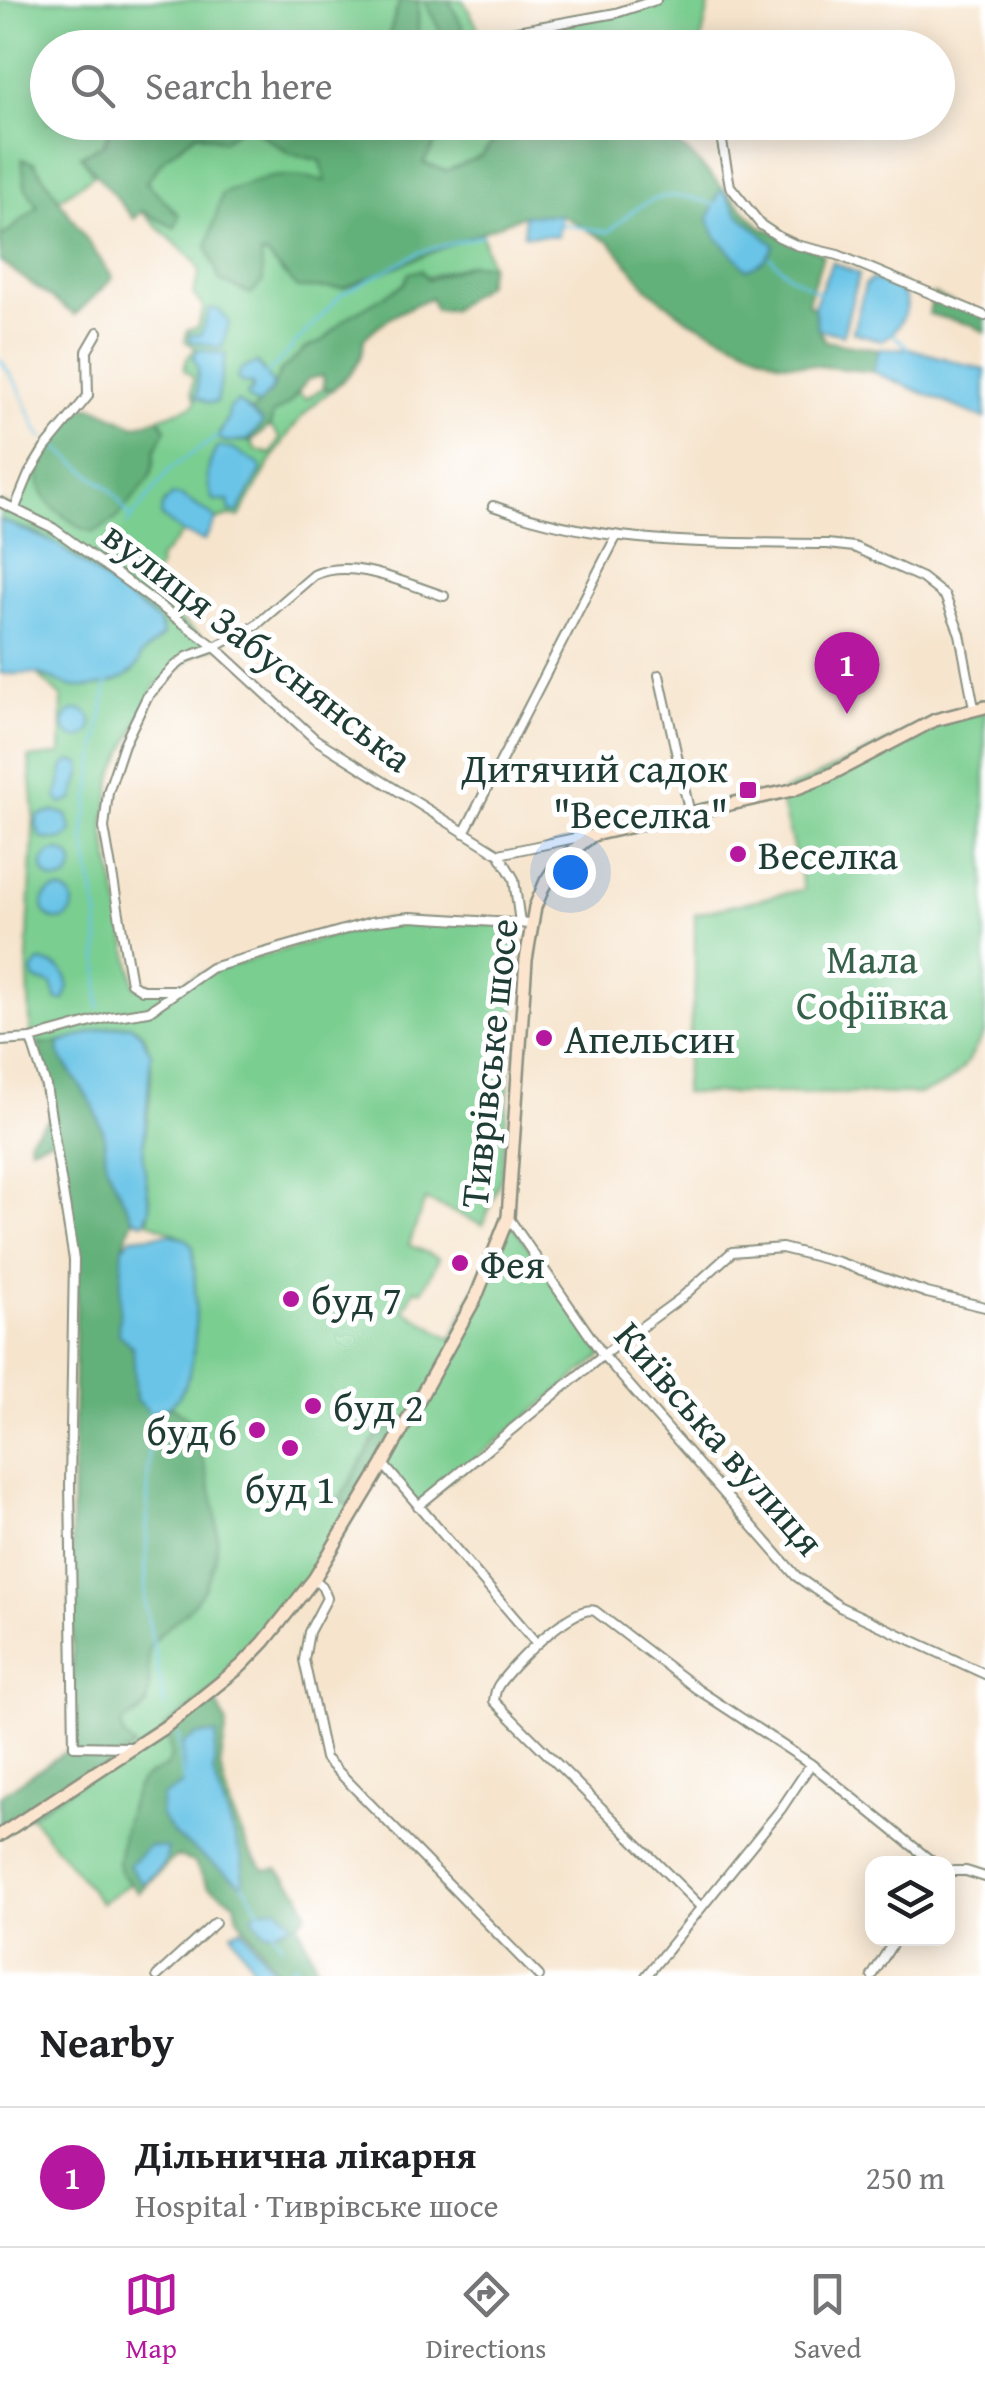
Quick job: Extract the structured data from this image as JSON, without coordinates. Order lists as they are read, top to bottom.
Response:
{
  "streets": {
    "main road": ["Тиврівське шосе"],
    "street": ["вулиця Забуснянська", "Київська вулиця"]
  },
  "crossings": [
    ["Тиврівське шосе", "Київська вулиця"]
  ],
  "parks": ["Мала Софіївка"],
  "places": {
    "transit": ["Дитячий садок \"Веселка\""],
    "other": [
      "Веселка",
      "Апельсин",
      "Фея",
      "буд 7",
      "буд 2",
      "буд 6",
      "буд 1"
    ]
  },
  "page": {
    "search": "Search here",
    "pins": "1",
    "heading": "Nearby",
    "list": [
      {
        "mark": "1",
        "name": "Дільнична лікарня",
        "note": "Hospital · Тиврівське шосе",
        "value": "250 m"
      }
    ],
    "nav": ["Map", "Directions", "Saved"]
  }
}
